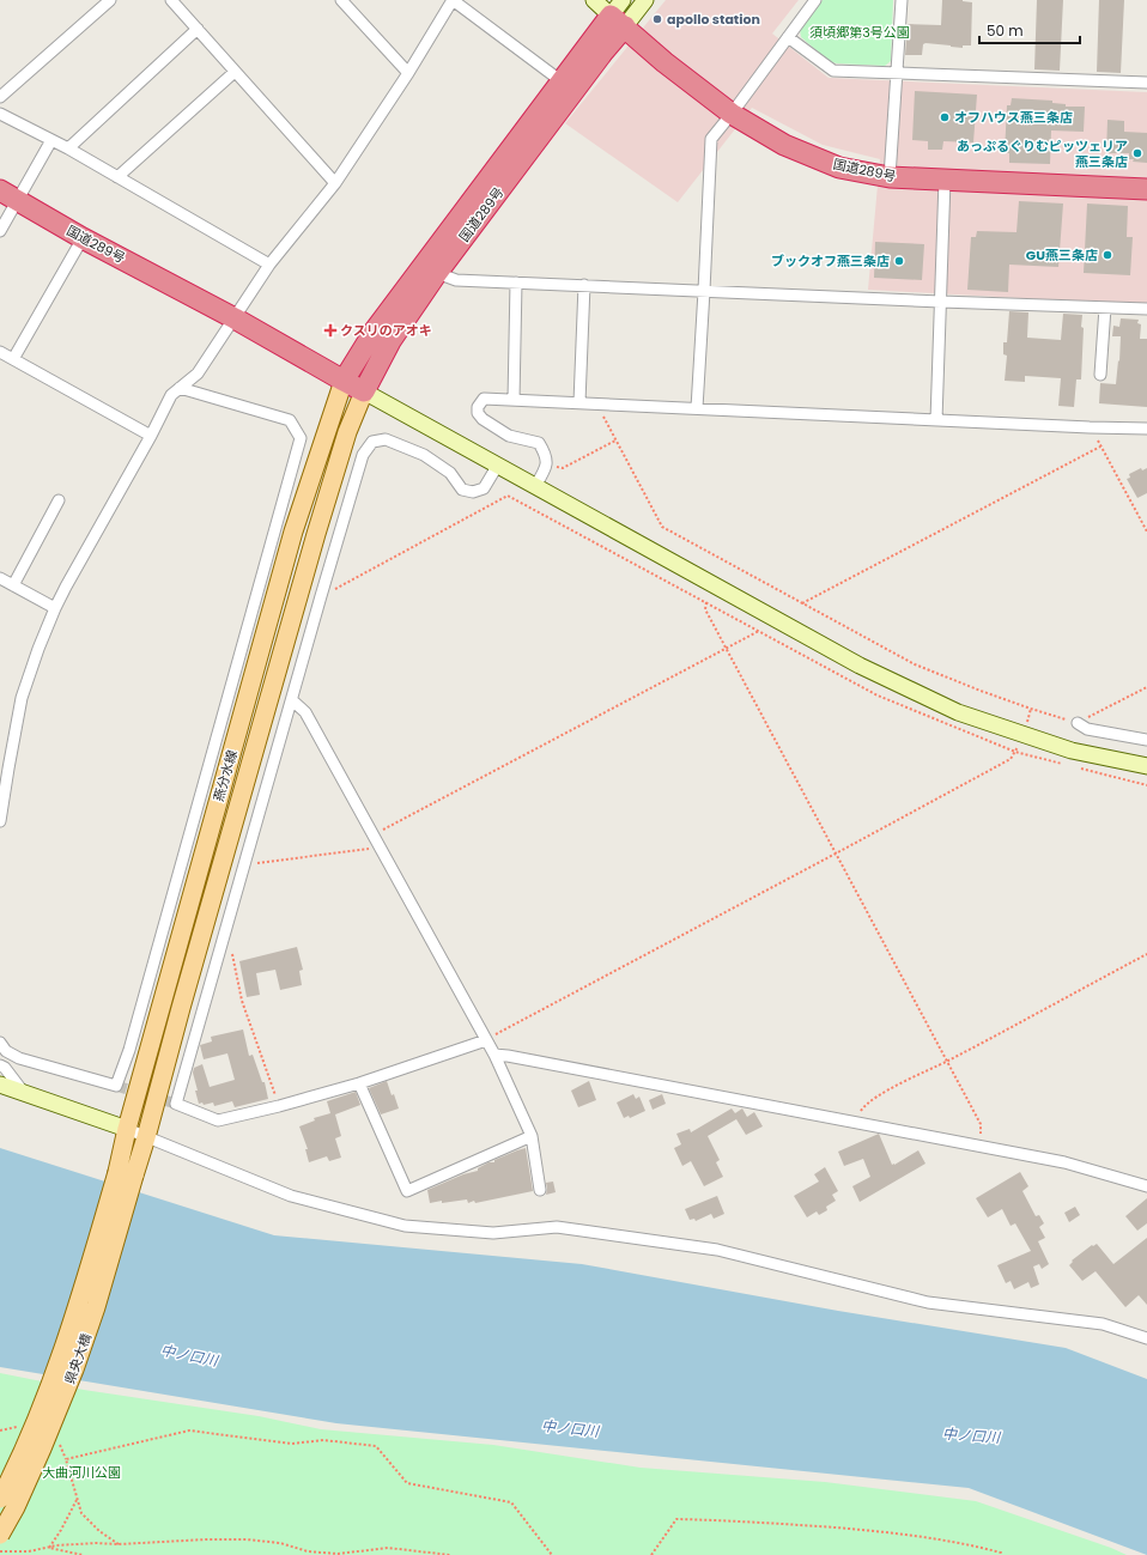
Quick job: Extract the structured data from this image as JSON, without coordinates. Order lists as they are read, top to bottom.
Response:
{
  "streets": {
    "highway": ["国道289号"],
    "main road": ["燕分水線", "県央大橋"]
  },
  "crossings": [
    ["国道289号", "燕分水線"],
    ["燕分水線", "県央大橋"]
  ],
  "water": ["中ノ口川"],
  "parks": ["須頃郷第3号公園", "大曲河川公園"],
  "places": {
    "other": [
      "apollo station",
      "オフハウス燕三条店",
      "あっぷるぐりむピッツェリア 燕三条店",
      "GU燕三条店",
      "ブックオフ燕三条店"
    ],
    "health": ["クスリのアオキ"]
  },
  "scale_bar": "50 m"
}
